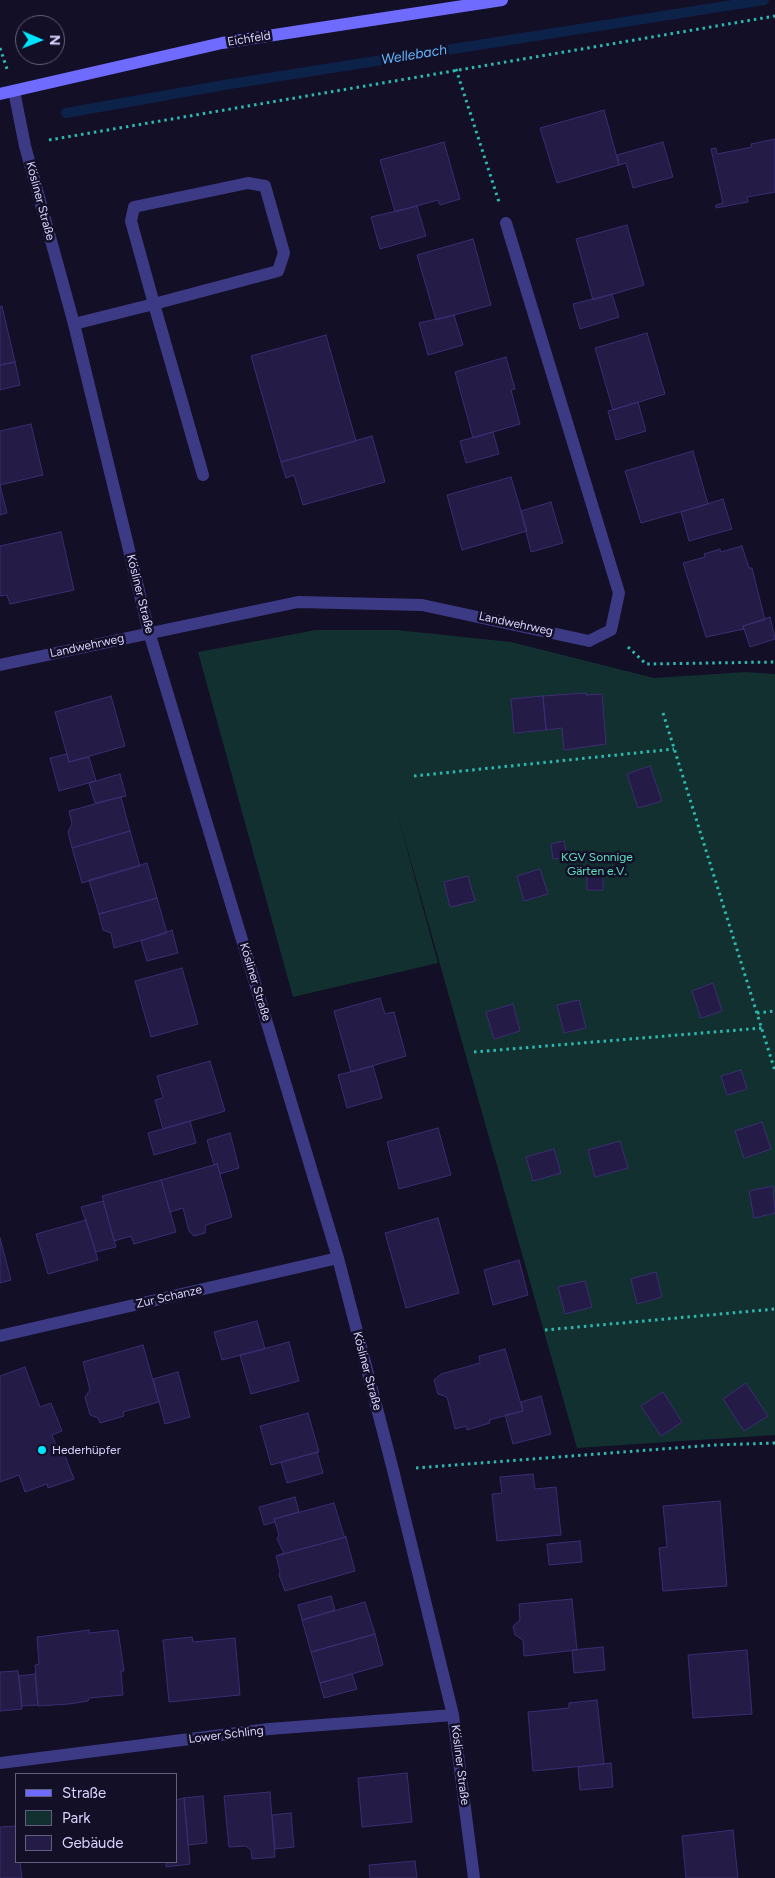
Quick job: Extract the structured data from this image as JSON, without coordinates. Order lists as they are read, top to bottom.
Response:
{
  "streets": {
    "main road": ["Eichfeld"],
    "street": [
      "Kösliner Straße",
      "Landwehrweg",
      "Zur Schanze",
      "Lower Schling"
    ]
  },
  "crossings": [
    ["Eichfeld", "Kösliner Straße"],
    ["Kösliner Straße", "Landwehrweg"],
    ["Kösliner Straße", "Zur Schanze"],
    ["Kösliner Straße", "Lower Schling"]
  ],
  "water": ["Wellebach"],
  "parks": ["KGV Sonnige Gärten e.V."],
  "places": ["Hederhüpfer"],
  "legend": ["Straße", "Park", "Gebäude"],
  "north": "right"
}
